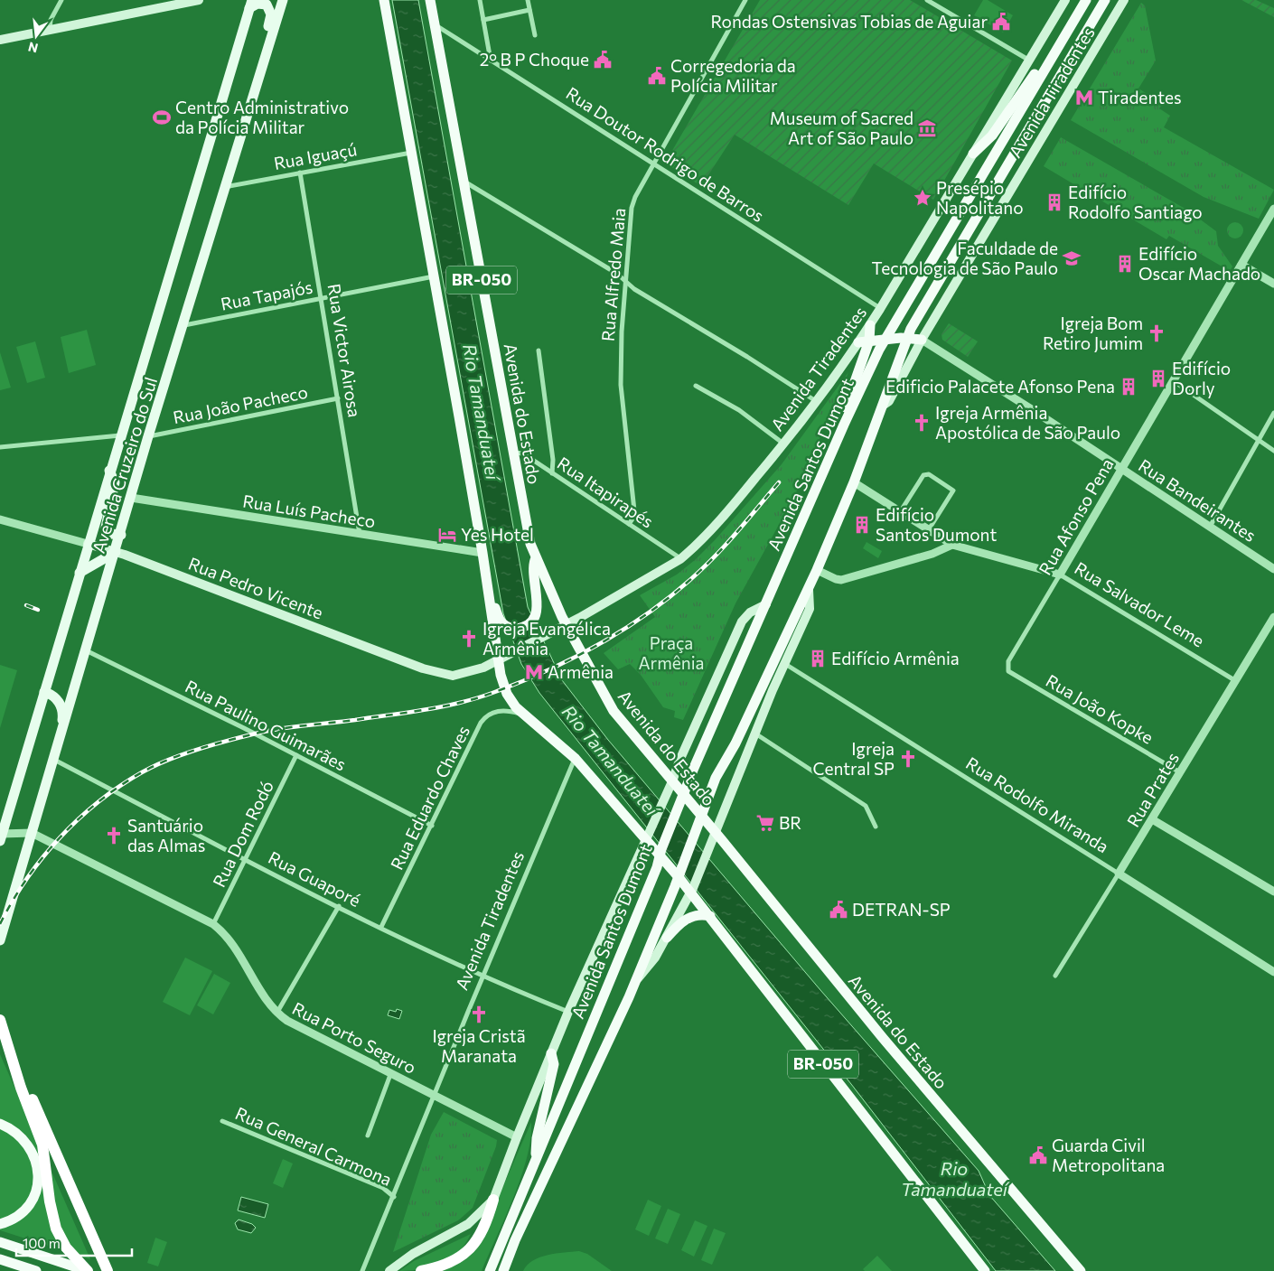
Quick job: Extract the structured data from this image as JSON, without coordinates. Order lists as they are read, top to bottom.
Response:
{
  "streets": {
    "highway": [
      "Avenida Tiradentes",
      "BR-050",
      "Avenida do Estado",
      "Avenida Santos Dumont"
    ],
    "main road": ["Avenida Cruzeiro do Sul", "Rua Pedro Vicente"],
    "street": [
      "Rua Doutor Rodrigo de Barros",
      "Rua Iguaçú",
      "Rua Alfredo Maia",
      "Rua Tapajós",
      "Rua Victor Airosa",
      "Rua João Pacheco",
      "Rua Itapirapés",
      "Rua Bandeirantes",
      "Rua Luís Pacheco",
      "Rua Afonso Pena",
      "Rua Salvador Leme",
      "Rua João Kopke",
      "Rua Paulino Guimarães",
      "Rua Prates",
      "Rua Eduardo Chaves",
      "Rua Rodolfo Miranda",
      "Rua Dom Rodó",
      "Rua Guaporé",
      "Rua Porto Seguro",
      "Rua General Carmona"
    ]
  },
  "crossings": [
    ["Avenida Tiradentes", "Rua Doutor Rodrigo de Barros"],
    ["Avenida Tiradentes", "BR-050"],
    ["Avenida Tiradentes", "Avenida do Estado"],
    ["Avenida Tiradentes", "Avenida Santos Dumont"],
    ["Avenida Tiradentes", "Rua Itapirapés"],
    ["Avenida Tiradentes", "Rua Bandeirantes"],
    ["Avenida Tiradentes", "Rua Pedro Vicente"],
    ["Avenida Tiradentes", "Rua Guaporé"],
    ["Avenida Tiradentes", "Rua Porto Seguro"],
    ["Avenida Tiradentes", "Rua General Carmona"],
    ["Rua Doutor Rodrigo de Barros", "Rua Alfredo Maia"],
    ["Rua Doutor Rodrigo de Barros", "Avenida do Estado"],
    ["Rua Iguaçú", "BR-050"],
    ["Rua Iguaçú", "Rua Victor Airosa"],
    ["Rua Iguaçú", "Avenida Cruzeiro do Sul"],
    ["Rua Alfredo Maia", "Rua Itapirapés"],
    ["BR-050", "Rua Tapajós"],
    ["BR-050", "Avenida Santos Dumont"],
    ["BR-050", "Rua Luís Pacheco"],
    ["BR-050", "Rua Pedro Vicente"],
    ["BR-050", "Rua Eduardo Chaves"],
    ["Rua Tapajós", "Rua Victor Airosa"],
    ["Rua Tapajós", "Avenida Cruzeiro do Sul"],
    ["Rua Victor Airosa", "Rua João Pacheco"],
    ["Rua Victor Airosa", "Rua Luís Pacheco"],
    ["Rua João Pacheco", "Avenida Cruzeiro do Sul"],
    ["Avenida do Estado", "Avenida Santos Dumont"],
    ["Avenida do Estado", "Rua Itapirapés"],
    ["Avenida Santos Dumont", "Rua Guaporé"],
    ["Avenida Santos Dumont", "Rua Porto Seguro"],
    ["Avenida Cruzeiro do Sul", "Rua Luís Pacheco"],
    ["Avenida Cruzeiro do Sul", "Rua Pedro Vicente"],
    ["Avenida Cruzeiro do Sul", "Rua Paulino Guimarães"],
    ["Avenida Cruzeiro do Sul", "Rua Guaporé"],
    ["Avenida Cruzeiro do Sul", "Rua Porto Seguro"],
    ["Rua Bandeirantes", "Rua Afonso Pena"],
    ["Rua Afonso Pena", "Rua Salvador Leme"],
    ["Rua Afonso Pena", "Rua João Kopke"],
    ["Rua Salvador Leme", "Rua Prates"],
    ["Rua João Kopke", "Rua Prates"],
    ["Rua Paulino Guimarães", "Rua Eduardo Chaves"],
    ["Rua Paulino Guimarães", "Rua Dom Rodó"],
    ["Rua Prates", "Rua Rodolfo Miranda"],
    ["Rua Eduardo Chaves", "Rua Guaporé"],
    ["Rua Dom Rodó", "Rua Guaporé"],
    ["Rua Dom Rodó", "Rua Porto Seguro"]
  ],
  "water": ["Rio Tamanduateí"],
  "parks": ["Praça Armênia"],
  "places": {
    "public building": [
      "Rondas Ostensivas Tobias de Aguiar",
      "2º B P Choque",
      "Corregedoria da Polícia Militar",
      "DETRAN-SP",
      "Guarda Civil Metropolitana"
    ],
    "metro station": ["Tiradentes", "Armênia"],
    "sports": ["Centro Administrativo da Polícia Militar"],
    "museum": ["Museum of Sacred Art of São Paulo"],
    "place": ["Presépio Napolitano"],
    "building": [
      "Edifício Rodolfo Santiago",
      "Edifício Oscar Machado",
      "Edifício Dorly",
      "Edificio Palacete Afonso Pena",
      "Edifício Santos Dumont",
      "Edifício Armênia"
    ],
    "school or university": ["Faculdade de Tecnologia de São Paulo"],
    "church": [
      "Igreja Bom Retiro Jumim",
      "Igreja Armênia Apostólica de São Paulo",
      "Igreja Evangélica Armênia",
      "Igreja Central SP",
      "Santuário das Almas",
      "Igreja Cristã Maranata"
    ],
    "hotel": ["Yes Hotel"],
    "supermarket": ["BR"]
  },
  "scale_bar": "100 m",
  "north": "bottom"
}
